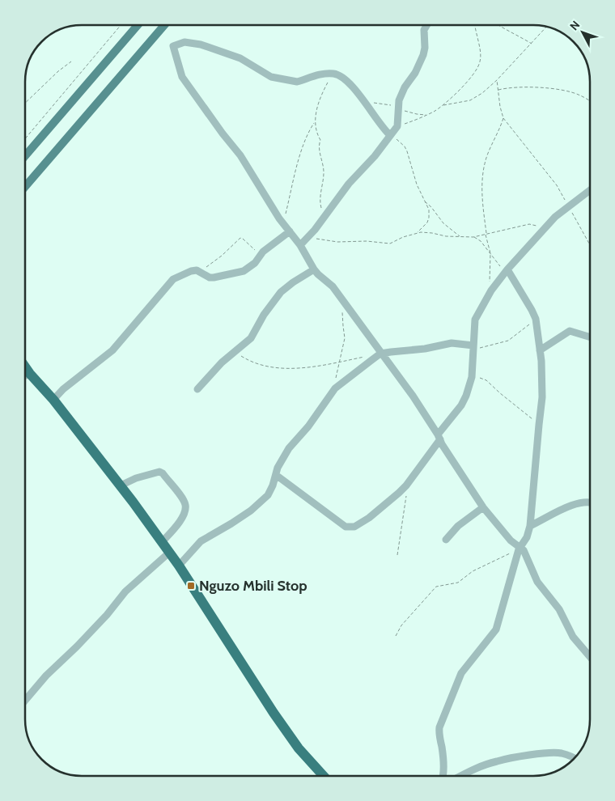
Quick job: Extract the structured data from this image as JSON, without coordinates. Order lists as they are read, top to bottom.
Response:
{
  "places": {
    "transit": ["Nguzo Mbili Stop"]
  },
  "north": "top left"
}
